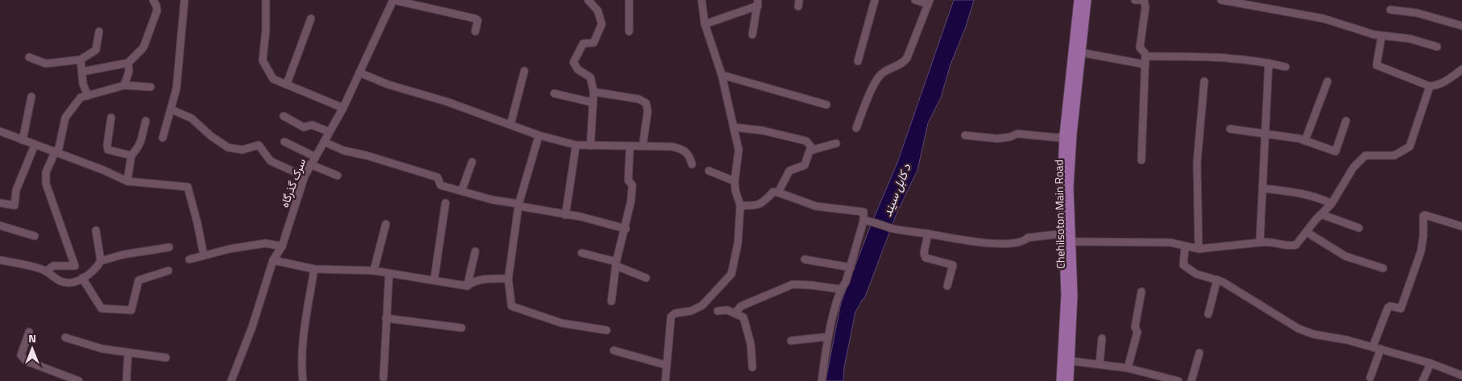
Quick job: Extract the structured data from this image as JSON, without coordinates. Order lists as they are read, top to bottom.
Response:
{
  "streets": {
    "main road": ["Chehilsoton Main Road"],
    "street": ["سرک گذرگاه"]
  },
  "water": ["د کابل سيند"],
  "north": "top"
}
